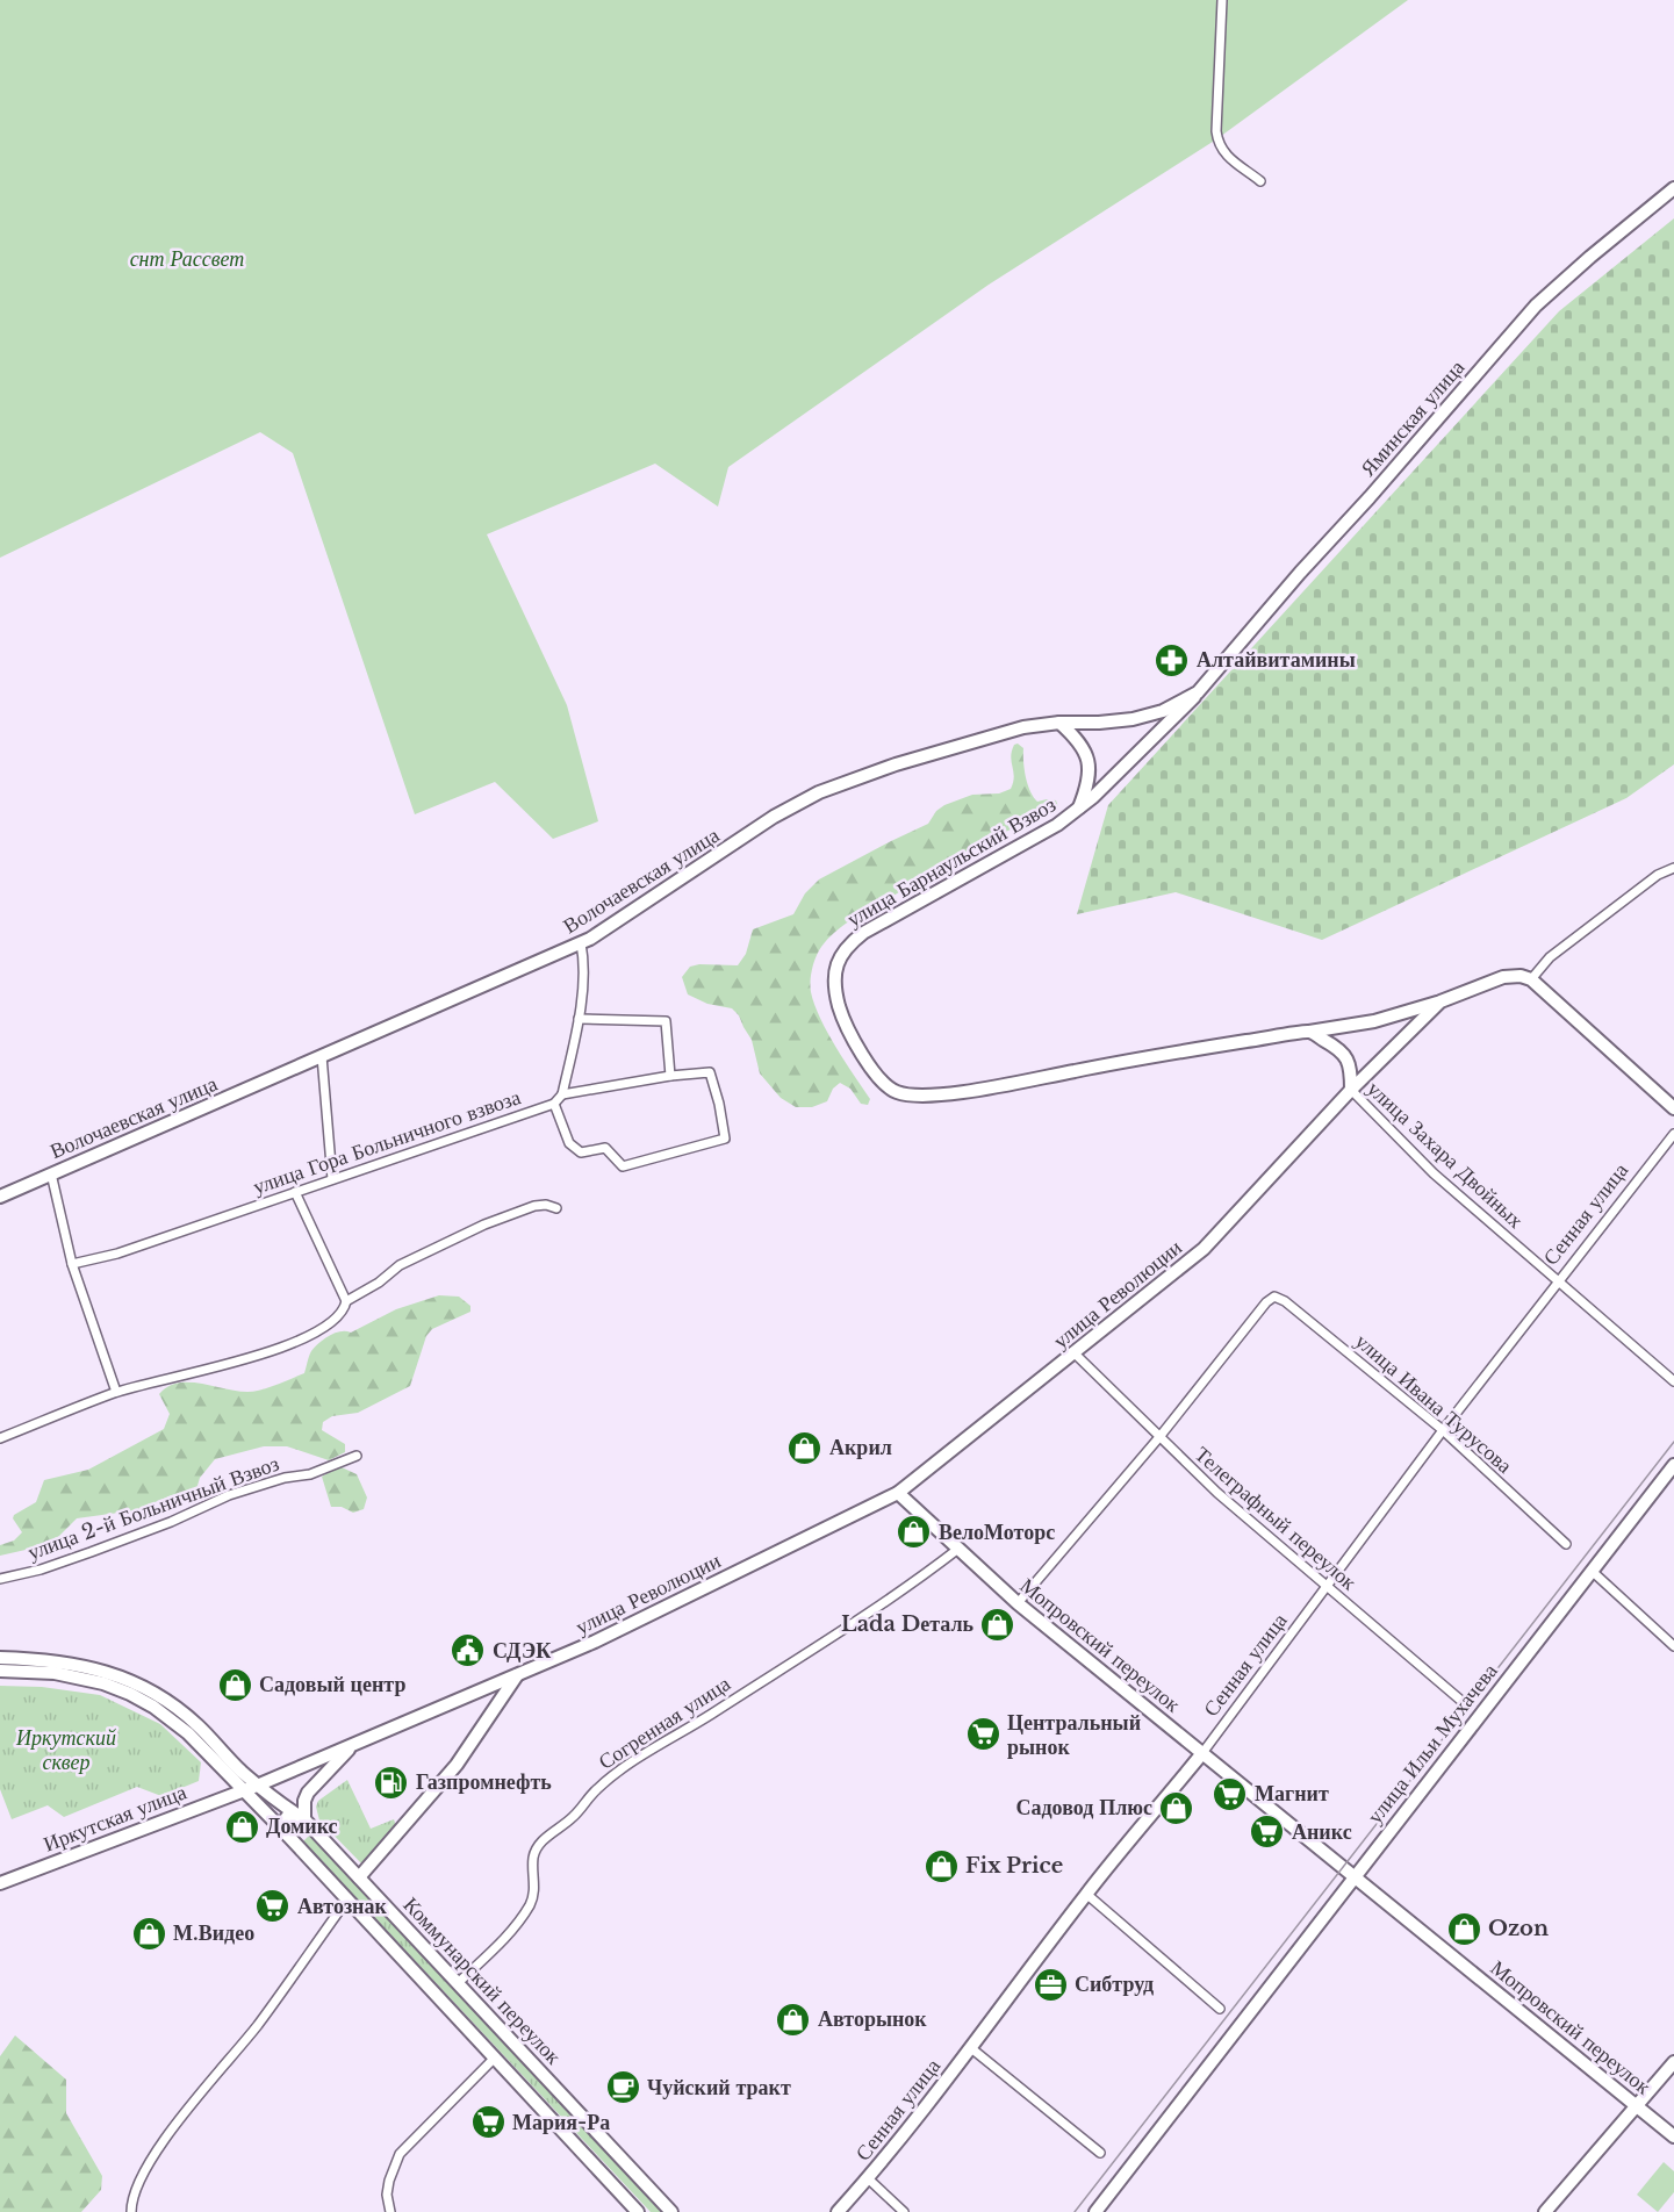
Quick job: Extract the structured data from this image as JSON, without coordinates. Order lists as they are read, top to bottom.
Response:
{
  "streets": {
    "main road": [
      "Яминская улица",
      "улица Барнаульский Взвоз",
      "Волочаевская улица",
      "Сенная улица",
      "улица Революции",
      "Мопровский переулок",
      "улица Ильи Мухачева",
      "Иркутская улица",
      "Коммунарский переулок"
    ],
    "street": [
      "улица Гора Больничного взвоза",
      "улица Захара Двойных",
      "улица Ивана Турусова",
      "улица 2-й Больничный Взвоз",
      "Телеграфный переулок",
      "Согренная улица"
    ]
  },
  "crossings": [
    ["Яминская улица", "улица Барнаульский Взвоз"],
    ["Яминская улица", "Волочаевская улица"],
    ["улица Барнаульский Взвоз", "Волочаевская улица"],
    ["улица Барнаульский Взвоз", "улица Революции"],
    ["Волочаевская улица", "улица Гора Больничного взвоза"],
    ["улица Захара Двойных", "Сенная улица"],
    ["улица Захара Двойных", "улица Революции"],
    ["Сенная улица", "улица Ивана Турусова"],
    ["Сенная улица", "Телеграфный переулок"],
    ["Сенная улица", "Мопровский переулок"],
    ["улица Революции", "Телеграфный переулок"],
    ["улица Революции", "Мопровский переулок"],
    ["улица Революции", "Иркутская улица"],
    ["улица Революции", "Коммунарский переулок"],
    ["улица Ивана Турусова", "Телеграфный переулок"],
    ["Мопровский переулок", "Согренная улица"],
    ["Мопровский переулок", "улица Ильи Мухачева"],
    ["Согренная улица", "Коммунарский переулок"],
    ["Иркутская улица", "Коммунарский переулок"]
  ],
  "parks": ["снт Рассвет", "Иркутский сквер"],
  "places": {
    "pharmacy": ["Алтайвитамины"],
    "shop": [
      "Акрил",
      "ВелоМоторс",
      "Lada Dеталь",
      "Садовый центр",
      "Садовод Плюс",
      "Домикс",
      "Fix Price",
      "Ozon",
      "М.Видео",
      "Авторынок"
    ],
    "public building": ["СДЭК"],
    "supermarket": [
      "Центральный рынок",
      "Магнит",
      "Аникс",
      "Автознак",
      "Мария-Ра"
    ],
    "fuel station": ["Газпромнефть"],
    "office": ["Сибтруд"],
    "cafe": ["Чуйский тракт"]
  }
}
